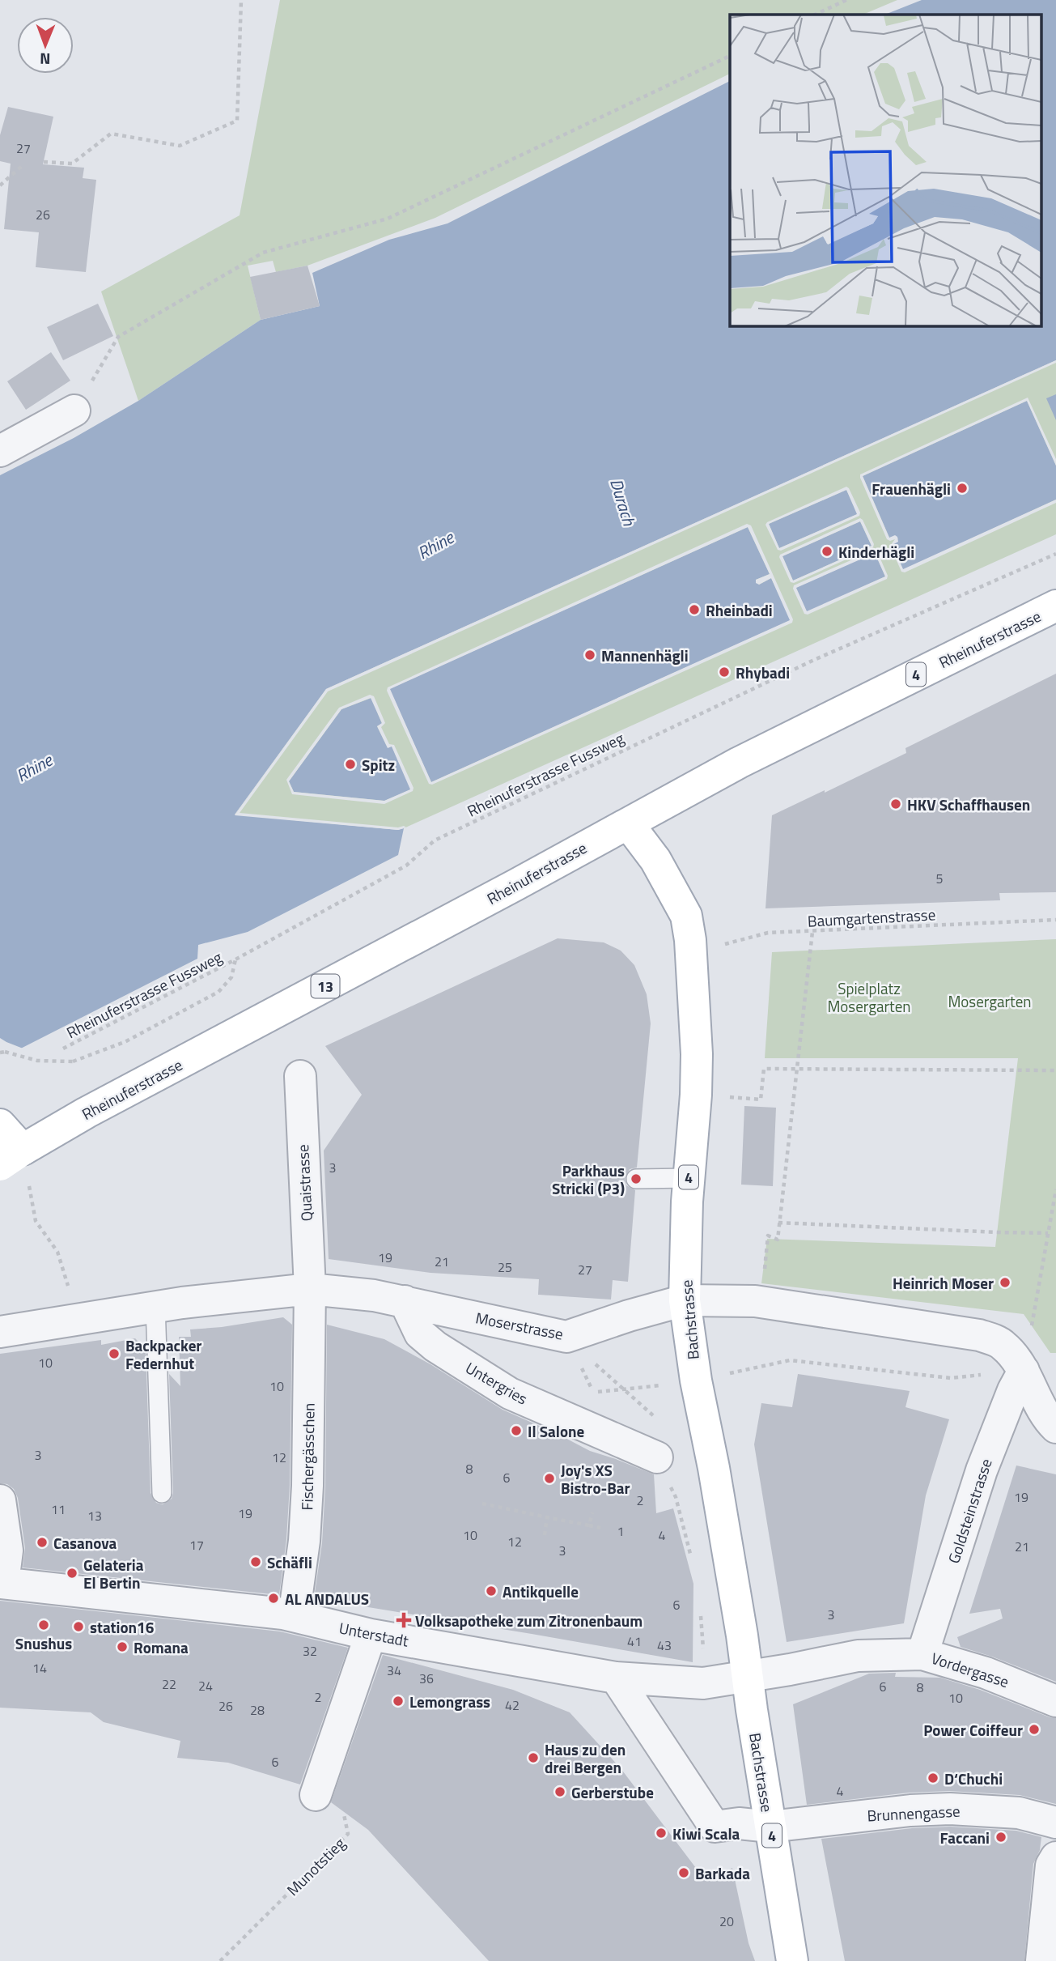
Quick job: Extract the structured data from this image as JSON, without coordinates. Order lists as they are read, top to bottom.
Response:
{
  "streets": {
    "main road": [
      "Rheinuferstrasse",
      "4",
      "13",
      "Bachstrasse"
    ],
    "street": [
      "Quaistrasse",
      "Moserstrasse",
      "Untergries",
      "Fischergässchen",
      "Goldsteinstrasse",
      "Unterstadt",
      "Vordergasse",
      "Brunnengasse"
    ],
    "path": ["Rheinuferstrasse Fussweg", "Baumgartenstrasse", "Munotstieg"]
  },
  "crossings": [
    ["Rheinuferstrasse", "13"],
    ["Rheinuferstrasse", "Bachstrasse"],
    ["Baumgartenstrasse", "Bachstrasse"],
    ["Quaistrasse", "Moserstrasse"],
    ["Quaistrasse", "Fischergässchen"],
    ["Bachstrasse", "Moserstrasse"],
    ["Bachstrasse", "Unterstadt"],
    ["Bachstrasse", "Vordergasse"],
    ["Bachstrasse", "Brunnengasse"],
    ["Moserstrasse", "Untergries"],
    ["Moserstrasse", "Fischergässchen"],
    ["Moserstrasse", "Goldsteinstrasse"],
    ["Fischergässchen", "Unterstadt"],
    ["Goldsteinstrasse", "Vordergasse"],
    ["Unterstadt", "Vordergasse"]
  ],
  "water": ["Durach", "Rhine"],
  "parks": ["Spielplatz Mosergarten", "Mosergarten"],
  "places": {
    "other": [
      "Frauenhägli",
      "Kinderhägli",
      "Rheinbadi",
      "Mannenhägli",
      "Rhybadi",
      "Spitz",
      "HKV Schaffhausen",
      "Parkhaus Stricki (P3)",
      "Heinrich Moser",
      "Backpacker Federnhut",
      "Il Salone",
      "Joy's XS Bistro-Bar",
      "Casanova",
      "Schäfli",
      "Gelateria El Bertin",
      "Antikquelle",
      "AL ANDALUS",
      "Snushus",
      "station16",
      "Romana",
      "Lemongrass",
      "Power Coiffeur",
      "Haus zu den drei Bergen",
      "D‘Chuchi",
      "Gerberstube",
      "Kiwi Scala",
      "Faccani",
      "Barkada"
    ],
    "health": ["Volksapotheke zum Zitronenbaum"]
  },
  "house_numbers": [
    "27",
    "26",
    "5",
    "3",
    "19",
    "21",
    "25",
    "27",
    "10",
    "10",
    "3",
    "12",
    "8",
    "6",
    "19",
    "2",
    "11",
    "19",
    "13",
    "1",
    "10",
    "4",
    "12",
    "17",
    "21",
    "3",
    "6",
    "3",
    "41",
    "43",
    "32",
    "14",
    "34",
    "36",
    "22",
    "24",
    "6",
    "8",
    "2",
    "10",
    "42",
    "26",
    "28",
    "6",
    "4",
    "20"
  ],
  "north": "bottom"
}
